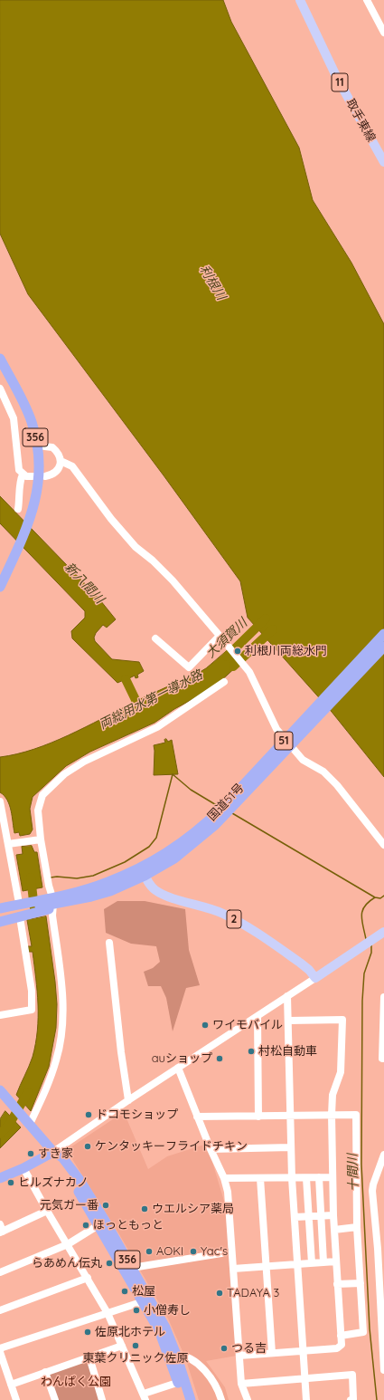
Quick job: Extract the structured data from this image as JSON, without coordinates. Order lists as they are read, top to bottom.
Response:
{
  "streets": {
    "highway": ["356", "51", "国道51号"],
    "main road": ["11", "取手東線", "2"]
  },
  "crossings": [
    ["国道51号", "2"]
  ],
  "water": [
    "利根川",
    "新八間川",
    "大須賀川",
    "両総用水第一導水路",
    "十間川"
  ],
  "parks": ["わんぱく公園"],
  "places": [
    "利根川両総水門",
    "ワイモバイル",
    "村松自動車",
    "auショップ",
    "ドコモショップ",
    "ケンタッキーフライドチキン",
    "すき家",
    "ヒルズナカノ",
    "元気ガー番",
    "ウエルシア薬局",
    "ほっともっと",
    "AOKI",
    "Yac's",
    "らあめん伝丸",
    "松屋",
    "TADAYA 3",
    "小僧寿し",
    "佐原北ホテル",
    "東葉クリニック佐原",
    "つる吉"
  ]
}
